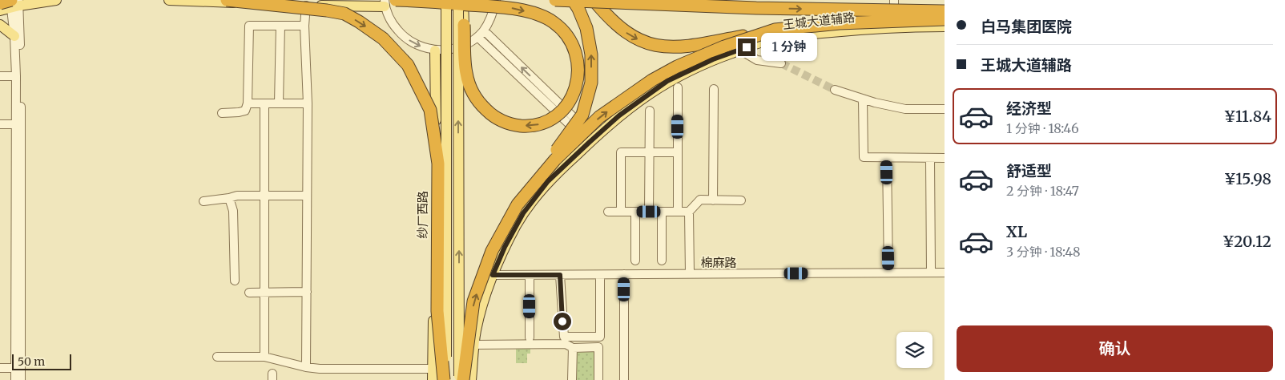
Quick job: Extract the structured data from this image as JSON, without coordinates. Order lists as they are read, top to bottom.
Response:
{
  "streets": {
    "main road": ["王城大道辅路", "纱厂西路"],
    "street": ["棉麻路"]
  },
  "scale_bar": "50 m",
  "page": {
    "banner": ["白马集团医院", "王城大道辅路"],
    "bubble": "1 分钟",
    "list": [
      {
        "name": "经济型",
        "note": "1 分钟 · 18:46",
        "value": "¥11.84"
      },
      {
        "name": "舒适型",
        "note": "2 分钟 · 18:47",
        "value": "¥15.98"
      },
      {
        "name": "XL",
        "note": "3 分钟 · 18:48",
        "value": "¥20.12"
      }
    ],
    "buttons": "确认",
    "scale": "50 m"
  }
}
